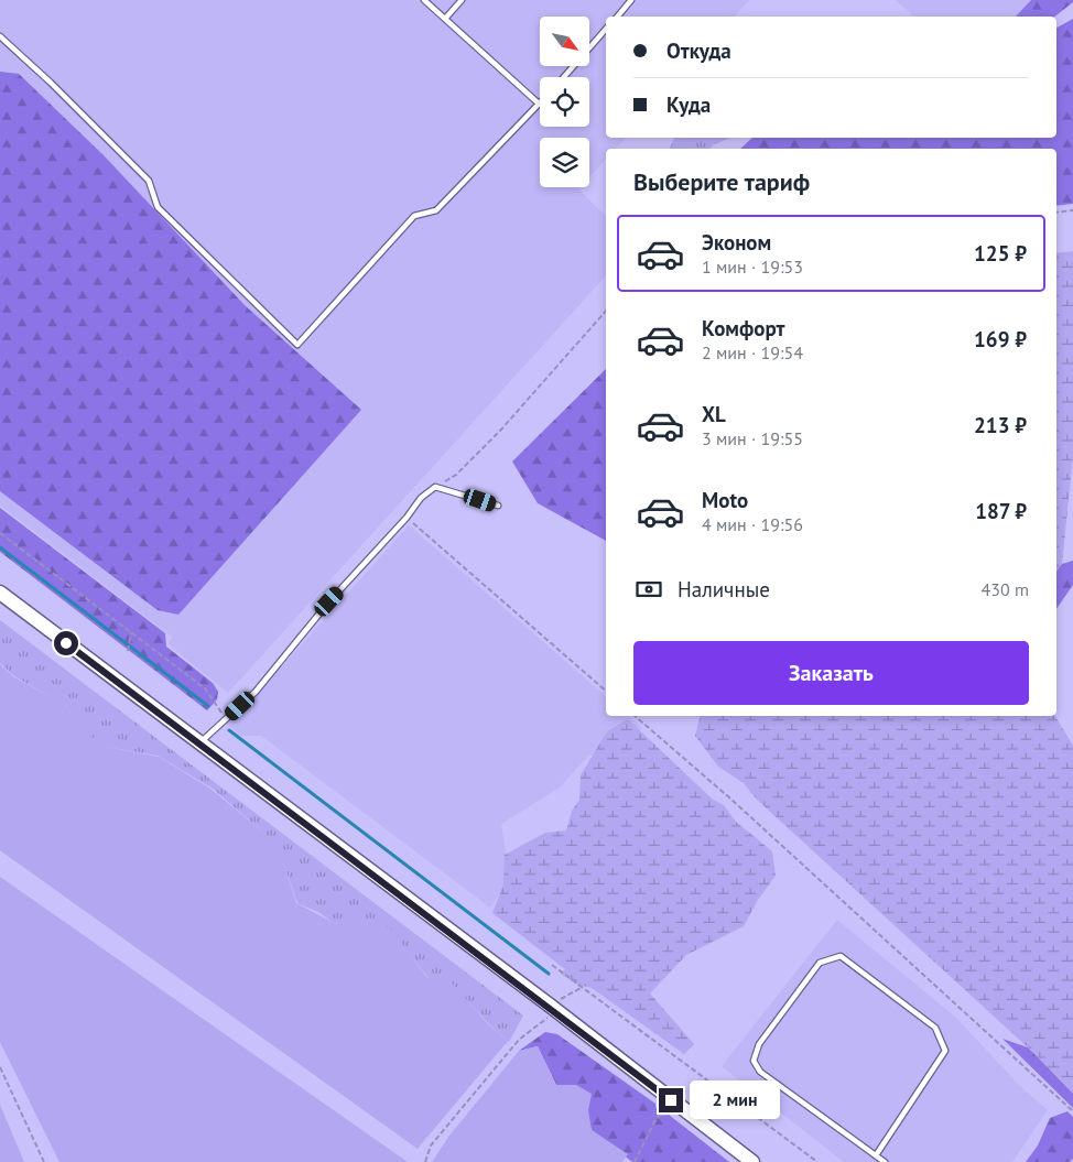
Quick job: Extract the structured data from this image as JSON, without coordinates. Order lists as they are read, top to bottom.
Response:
{
  "north": "bottom right",
  "page": {
    "banner": ["Откуда", "Куда"],
    "heading": "Выберите тариф",
    "list": [
      {
        "name": "Эконом",
        "note": "1 мин · 19:53",
        "value": "125 ₽"
      },
      {
        "name": "Комфорт",
        "note": "2 мин · 19:54",
        "value": "169 ₽"
      },
      {
        "name": "XL",
        "note": "3 мин · 19:55",
        "value": "213 ₽"
      },
      {
        "name": "Moto",
        "note": "4 мин · 19:56",
        "value": "187 ₽"
      }
    ],
    "pay": ["Наличные", "430 m"],
    "buttons": "Заказать",
    "bubble": "2 мин"
  }
}
